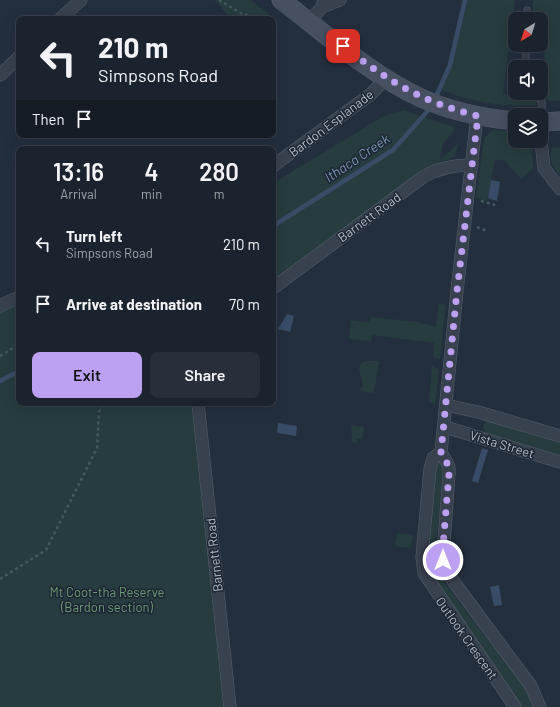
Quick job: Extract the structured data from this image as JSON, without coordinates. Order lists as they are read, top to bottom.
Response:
{
  "streets": {
    "street": [
      "Bardon Esplanade",
      "Barnett Road",
      "Vista Street",
      "Outlook Crescent"
    ]
  },
  "crossings": [
    ["Barnett Road", "Outlook Crescent"],
    ["Vista Street", "Outlook Crescent"]
  ],
  "water": ["Ithaca Creek"],
  "parks": ["Mt Coot-tha Reserve (Bardon section)"],
  "north": "bottom left",
  "page": {
    "turn": ["210 m", "Simpsons Road"],
    "then": "Then",
    "eta": [
      "13:16",
      "Arrival",
      "4",
      "min",
      "280",
      "m"
    ],
    "list": [
      {
        "name": "Turn left",
        "note": "Simpsons Road",
        "value": "210 m"
      },
      {
        "name": "Arrive at destination",
        "value": "70 m"
      }
    ],
    "buttons": ["Exit", "Share"]
  }
}
